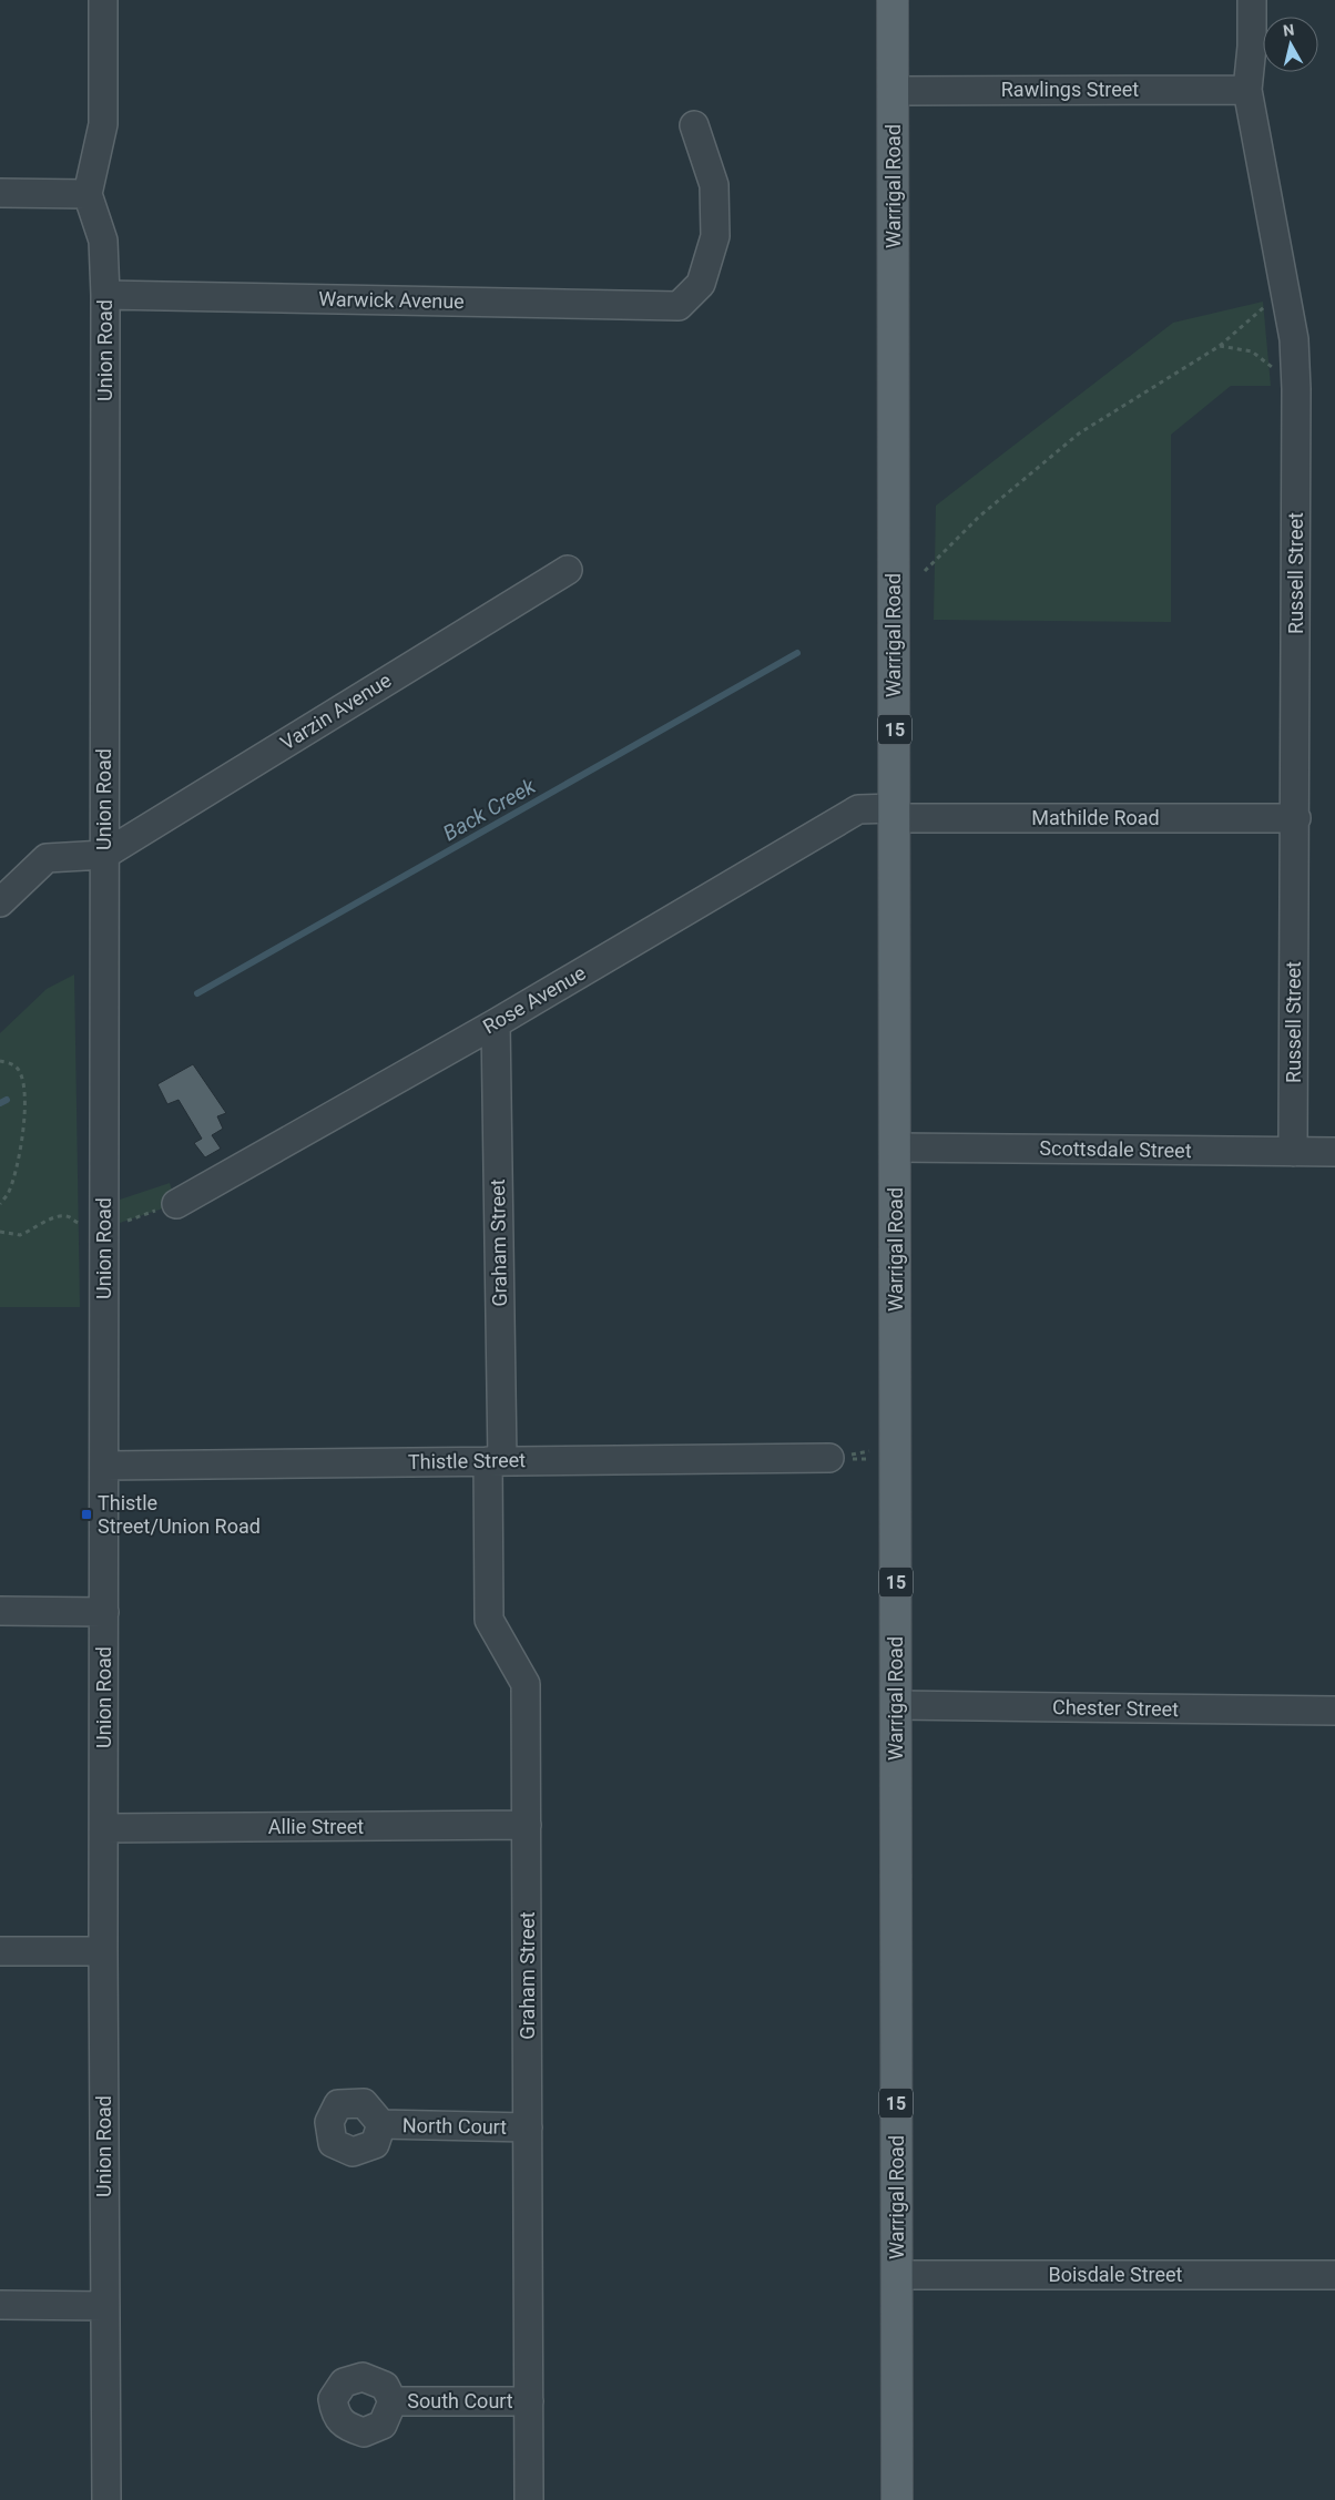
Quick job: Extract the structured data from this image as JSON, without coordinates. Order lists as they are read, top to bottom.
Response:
{
  "streets": {
    "main road": ["Warrigal Road", "15"],
    "street": [
      "Rawlings Street",
      "Warwick Avenue",
      "Union Road",
      "Russell Street",
      "Varzin Avenue",
      "Mathilde Road",
      "Rose Avenue",
      "Scottsdale Street",
      "Graham Street",
      "Thistle Street",
      "Chester Street",
      "Allie Street",
      "North Court",
      "Boisdale Street",
      "South Court"
    ]
  },
  "crossings": [
    ["Rawlings Street", "Warrigal Road"],
    ["Rawlings Street", "Russell Street"],
    ["Warrigal Road", "Mathilde Road"],
    ["Warrigal Road", "Rose Avenue"],
    ["Warrigal Road", "Scottsdale Street"],
    ["Warrigal Road", "Chester Street"],
    ["Warrigal Road", "Boisdale Street"],
    ["Warwick Avenue", "Union Road"],
    ["Union Road", "Varzin Avenue"],
    ["Union Road", "Thistle Street"],
    ["Union Road", "Allie Street"],
    ["Russell Street", "Mathilde Road"],
    ["Russell Street", "Scottsdale Street"],
    ["Mathilde Road", "Rose Avenue"],
    ["Rose Avenue", "Graham Street"],
    ["Graham Street", "Thistle Street"],
    ["Graham Street", "Allie Street"],
    ["Graham Street", "North Court"],
    ["Graham Street", "South Court"]
  ],
  "water": ["Back Creek"],
  "places": {
    "transit": ["Thistle Street/Union Road"]
  },
  "north": "top"
}
